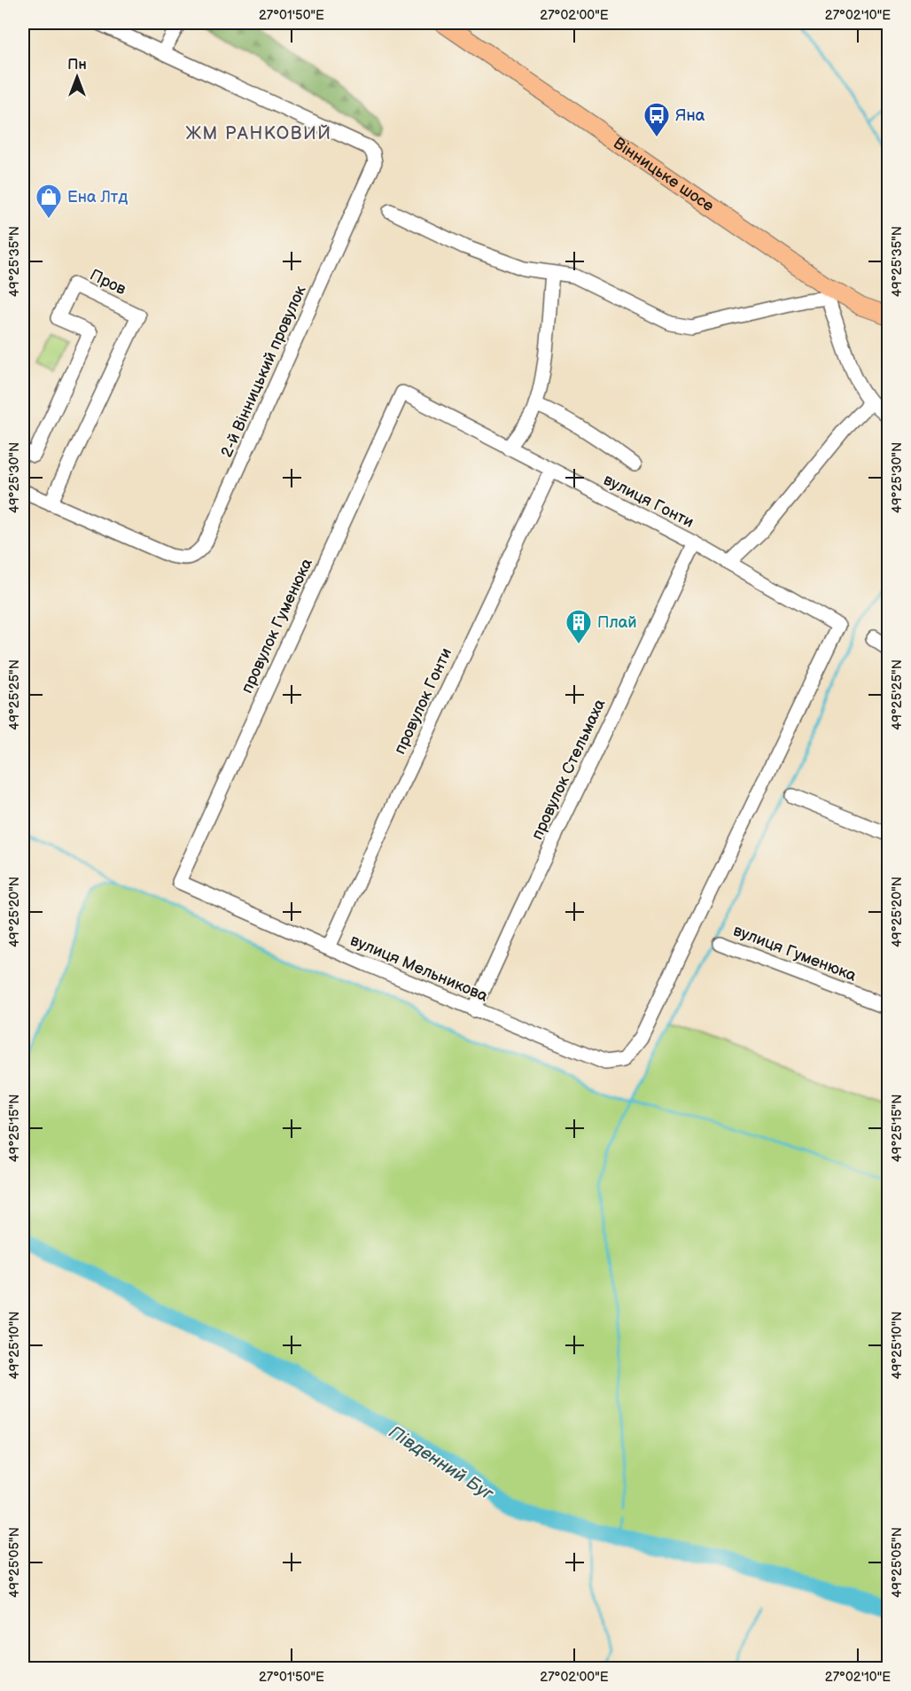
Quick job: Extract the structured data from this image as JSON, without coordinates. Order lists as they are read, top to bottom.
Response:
{
  "streets": {
    "main road": ["Вінницьке шосе"],
    "street": [
      "Пров",
      "2-й Вінницький провулок",
      "вулиця Гонти",
      "провулок Гуменюка",
      "провулок Гонти",
      "провулок Стельмаха",
      "вулиця Гуменюка",
      "вулиця Мельникова"
    ]
  },
  "crossings": [
    ["Пров", "2-й Вінницький провулок"],
    ["вулиця Гонти", "провулок Гуменюка"],
    ["вулиця Гонти", "провулок Гонти"],
    ["вулиця Гонти", "провулок Стельмаха"],
    ["вулиця Гонти", "вулиця Мельникова"],
    ["провулок Гуменюка", "вулиця Мельникова"],
    ["провулок Гонти", "вулиця Мельникова"],
    ["провулок Стельмаха", "вулиця Мельникова"]
  ],
  "districts": ["ЖМ РАНКОВИЙ"],
  "water": ["Південний Буг"],
  "places": {
    "bus stop": ["Яна"],
    "shop": ["Ена Лтд"],
    "building": ["Плай"]
  },
  "north": "top",
  "coordinates": [
    "27°01'50\"E",
    "27°02'00\"E",
    "27°02'10\"E",
    "49°25'35\"N",
    "49°25'30\"N",
    "49°25'25\"N",
    "49°25'20\"N",
    "49°25'15\"N",
    "49°25'10\"N",
    "49°25'05\"N"
  ]
}
